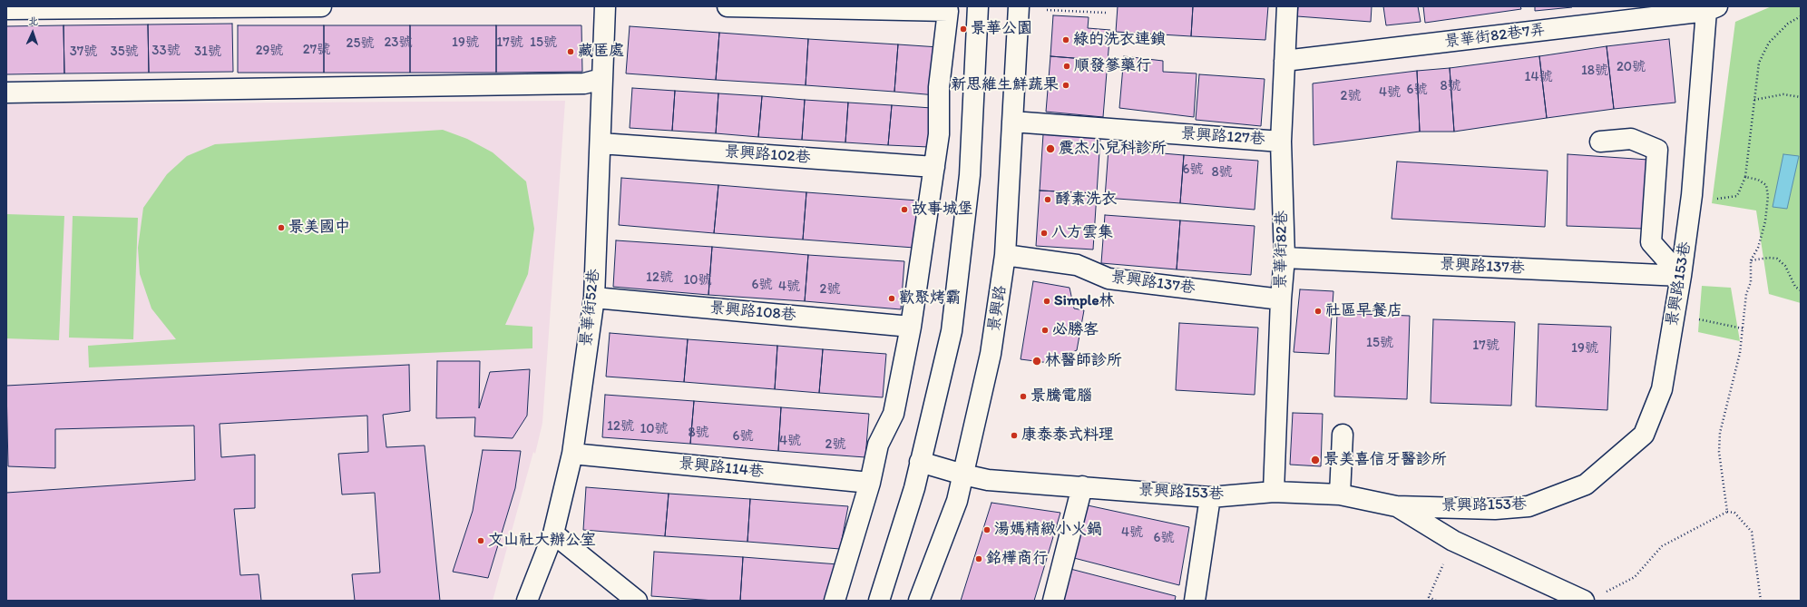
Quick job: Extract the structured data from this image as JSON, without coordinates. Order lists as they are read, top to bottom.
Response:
{
  "streets": {
    "street": [
      "景華街82巷7弄",
      "景興路127巷",
      "景興路102巷",
      "景華街82巷",
      "景興路137巷",
      "景興路153巷",
      "景華街52巷",
      "景興路",
      "景興路108巷",
      "景興路114巷"
    ]
  },
  "crossings": [
    ["景華街82巷7弄", "景華街82巷"],
    ["景華街82巷7弄", "景興路153巷"],
    ["景興路127巷", "景華街82巷"],
    ["景興路127巷", "景興路"],
    ["景興路102巷", "景華街52巷"],
    ["景華街82巷", "景興路137巷"],
    ["景華街82巷", "景興路153巷"],
    ["景興路137巷", "景興路153巷"],
    ["景興路137巷", "景興路"],
    ["景興路153巷", "景興路"],
    ["景華街52巷", "景興路108巷"],
    ["景華街52巷", "景興路114巷"]
  ],
  "places": [
    "景華公園",
    "綠的洗衣連鎖",
    "藏匿處",
    "順發篸藥行",
    "新思維生鮮蔬果",
    "震杰小兒科診所",
    "酵素洗衣",
    "故事城堡",
    "景美國中",
    "八方雲集",
    "歡聚烤霸",
    "Simple林",
    "社區早餐店",
    "必勝客",
    "林醫師診所",
    "景騰電腦",
    "康泰泰式料理",
    "景美喜信牙醫診所",
    "湯媽精緻小火鍋",
    "文山社大辦公室",
    "銘樺商行"
  ],
  "house_numbers": [
    "23號",
    "19號",
    "17號",
    "15號",
    "25號",
    "27號",
    "33號",
    "29號",
    "37號",
    "35號",
    "31號",
    "20號",
    "18號",
    "14號",
    "8號",
    "6號",
    "4號",
    "2號",
    "6號",
    "8號",
    "12號",
    "10號",
    "6號",
    "4號",
    "2號",
    "15號",
    "17號",
    "19號",
    "12號",
    "10號",
    "8號",
    "6號",
    "4號",
    "2號",
    "4號",
    "6號"
  ],
  "north": "top"
}
